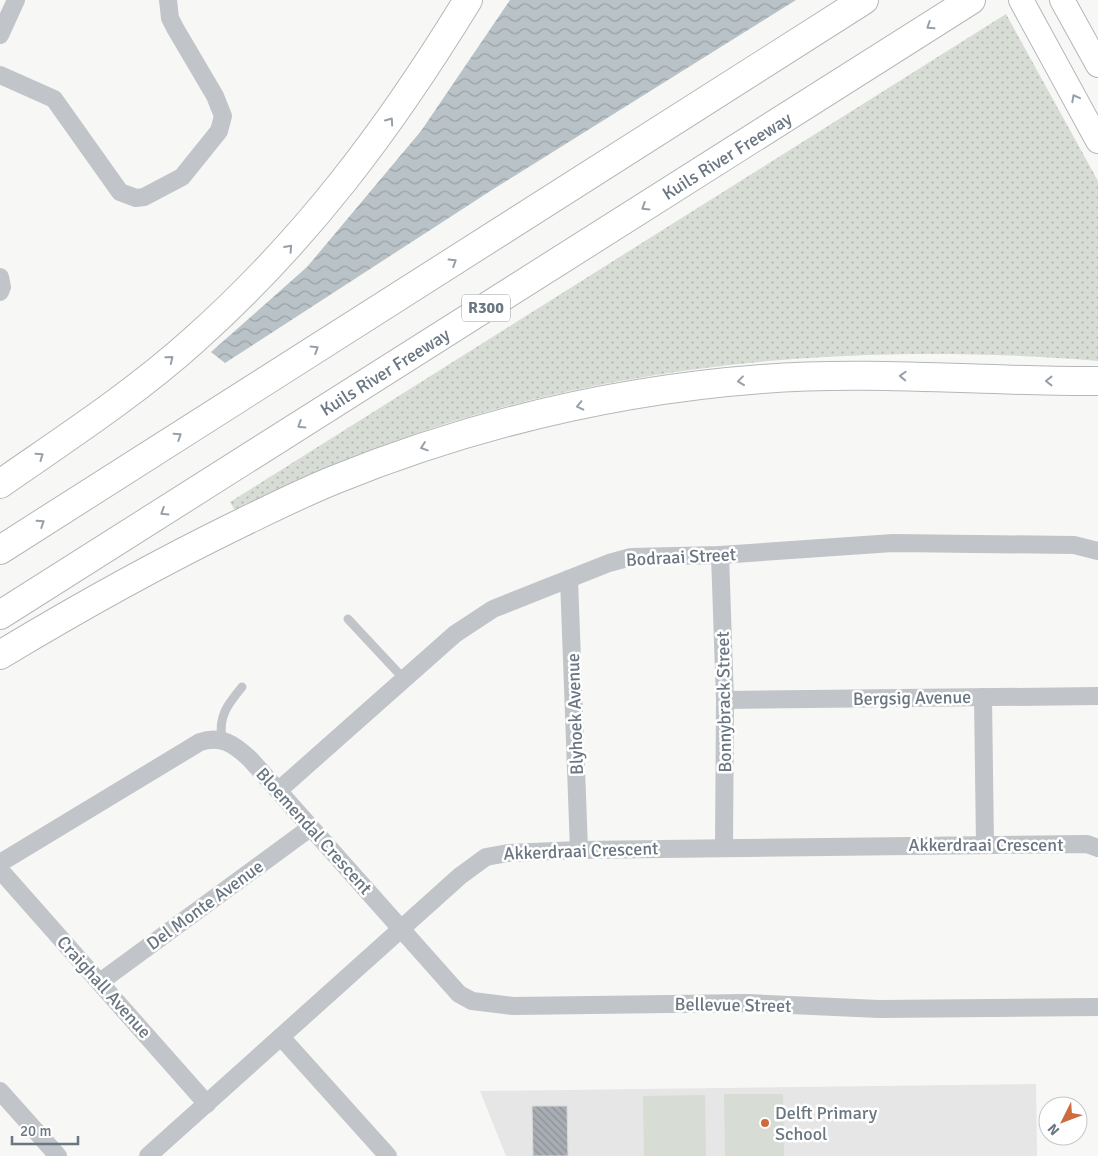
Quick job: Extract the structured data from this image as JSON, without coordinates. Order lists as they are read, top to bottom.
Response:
{
  "streets": {
    "highway": ["Kuils River Freeway", "R300"],
    "street": [
      "Bodraai Street",
      "Bergsig Avenue",
      "Bonnybrack Street",
      "Blyhoek Avenue",
      "Bloemendal Crescent",
      "Akkerdraai Crescent",
      "Del Monte Avenue",
      "Craighall Avenue",
      "Bellevue Street"
    ]
  },
  "crossings": [
    ["Bodraai Street", "Bonnybrack Street"],
    ["Bodraai Street", "Blyhoek Avenue"],
    ["Bodraai Street", "Bloemendal Crescent"],
    ["Bergsig Avenue", "Bonnybrack Street"],
    ["Bonnybrack Street", "Akkerdraai Crescent"],
    ["Blyhoek Avenue", "Akkerdraai Crescent"],
    ["Bloemendal Crescent", "Akkerdraai Crescent"],
    ["Bloemendal Crescent", "Del Monte Avenue"],
    ["Bloemendal Crescent", "Bellevue Street"],
    ["Akkerdraai Crescent", "Craighall Avenue"],
    ["Akkerdraai Crescent", "Bellevue Street"],
    ["Del Monte Avenue", "Craighall Avenue"]
  ],
  "places": ["Delft Primary School"],
  "scale_bar": "20 m",
  "north": "bottom left"
}
